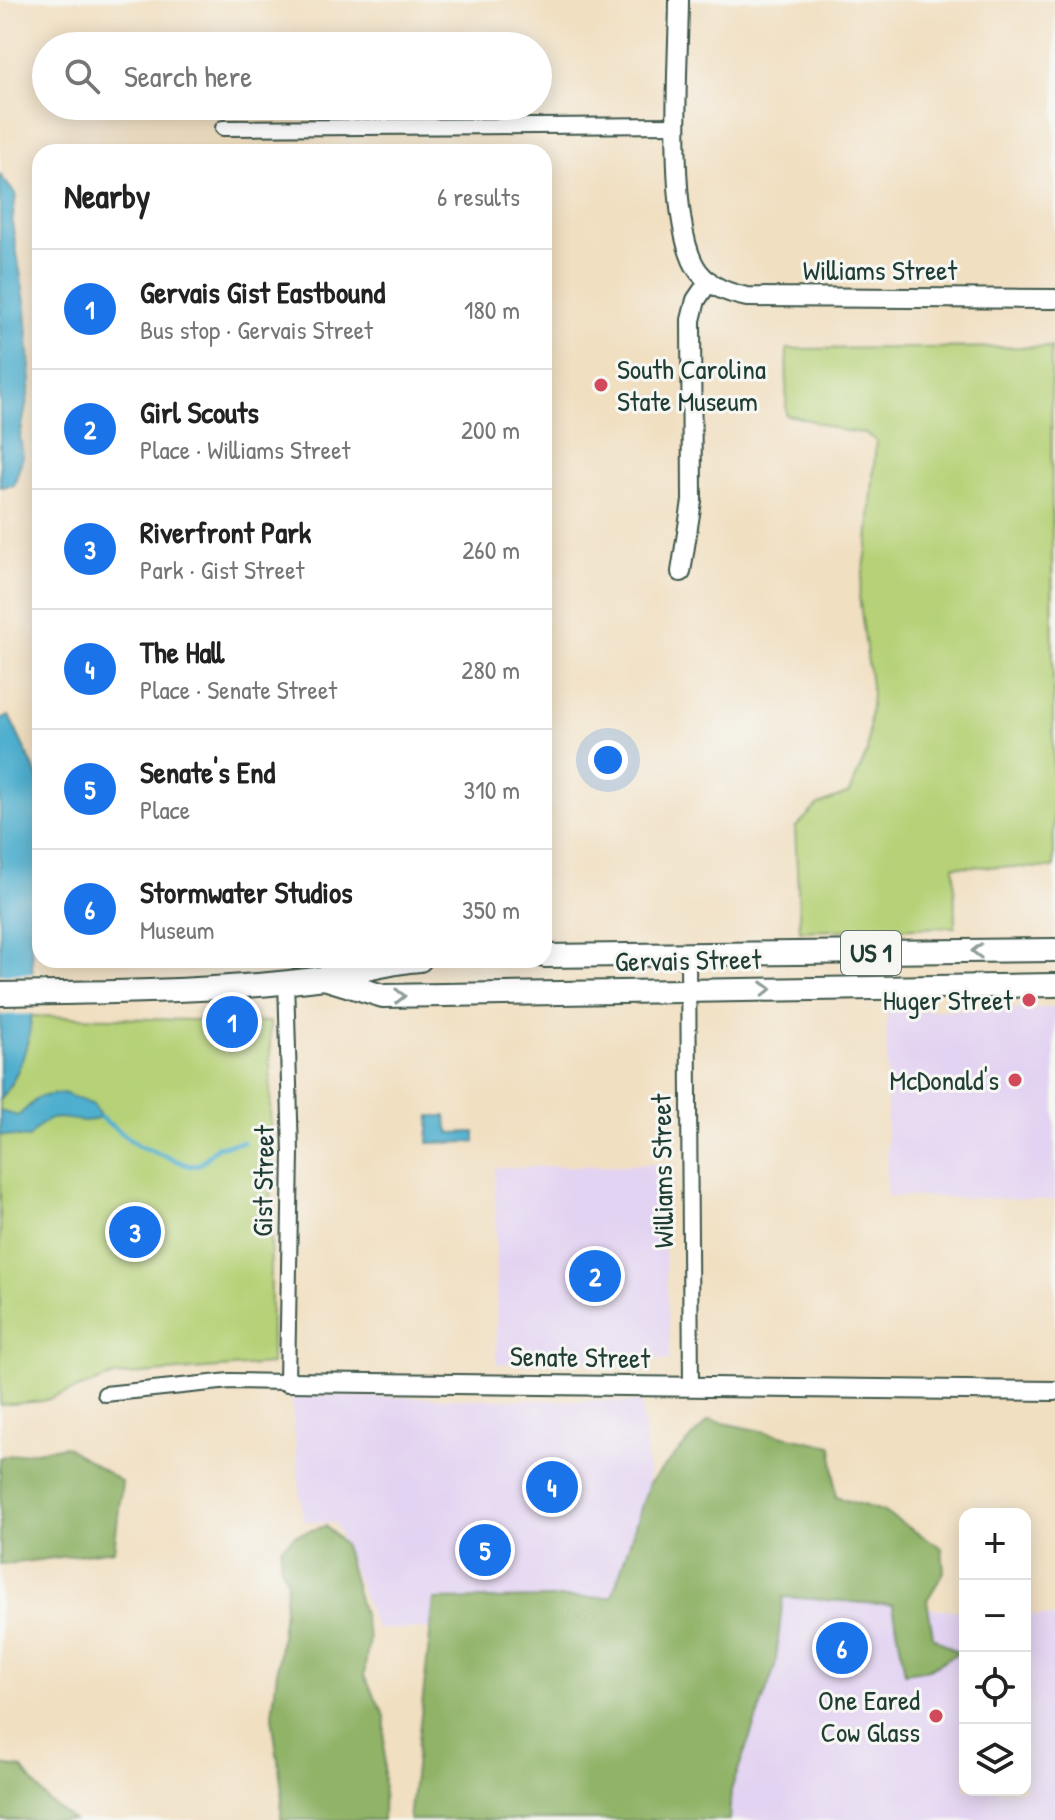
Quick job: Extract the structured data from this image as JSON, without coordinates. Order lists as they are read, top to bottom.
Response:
{
  "streets": {
    "main road": ["US 1", "Gervais Street"],
    "street": ["Williams Street", "Gist Street", "Senate Street"]
  },
  "crossings": [
    ["Williams Street", "Gervais Street"],
    ["Williams Street", "Senate Street"],
    ["Gervais Street", "Gist Street"],
    ["Gist Street", "Senate Street"]
  ],
  "places": [
    "South Carolina State Museum",
    "Huger Street",
    "McDonald's",
    "One Eared Cow Glass"
  ],
  "page": {
    "search": "Search here",
    "heading": ["Nearby", "6 results"],
    "list": [
      {
        "mark": "1",
        "name": "Gervais Gist Eastbound",
        "note": "Bus stop · Gervais Street",
        "value": "180 m"
      },
      {
        "mark": "2",
        "name": "Girl Scouts",
        "note": "Place · Williams Street",
        "value": "200 m"
      },
      {
        "mark": "3",
        "name": "Riverfront Park",
        "note": "Park · Gist Street",
        "value": "260 m"
      },
      {
        "mark": "4",
        "name": "The Hall",
        "note": "Place · Senate Street",
        "value": "280 m"
      },
      {
        "mark": "5",
        "name": "Senate's End",
        "note": "Place",
        "value": "310 m"
      },
      {
        "mark": "6",
        "name": "Stormwater Studios",
        "note": "Museum",
        "value": "350 m"
      }
    ],
    "pins": [
      "1",
      "3",
      "2",
      "4",
      "5",
      "6"
    ],
    "map_buttons": ["+", "−"]
  }
}
